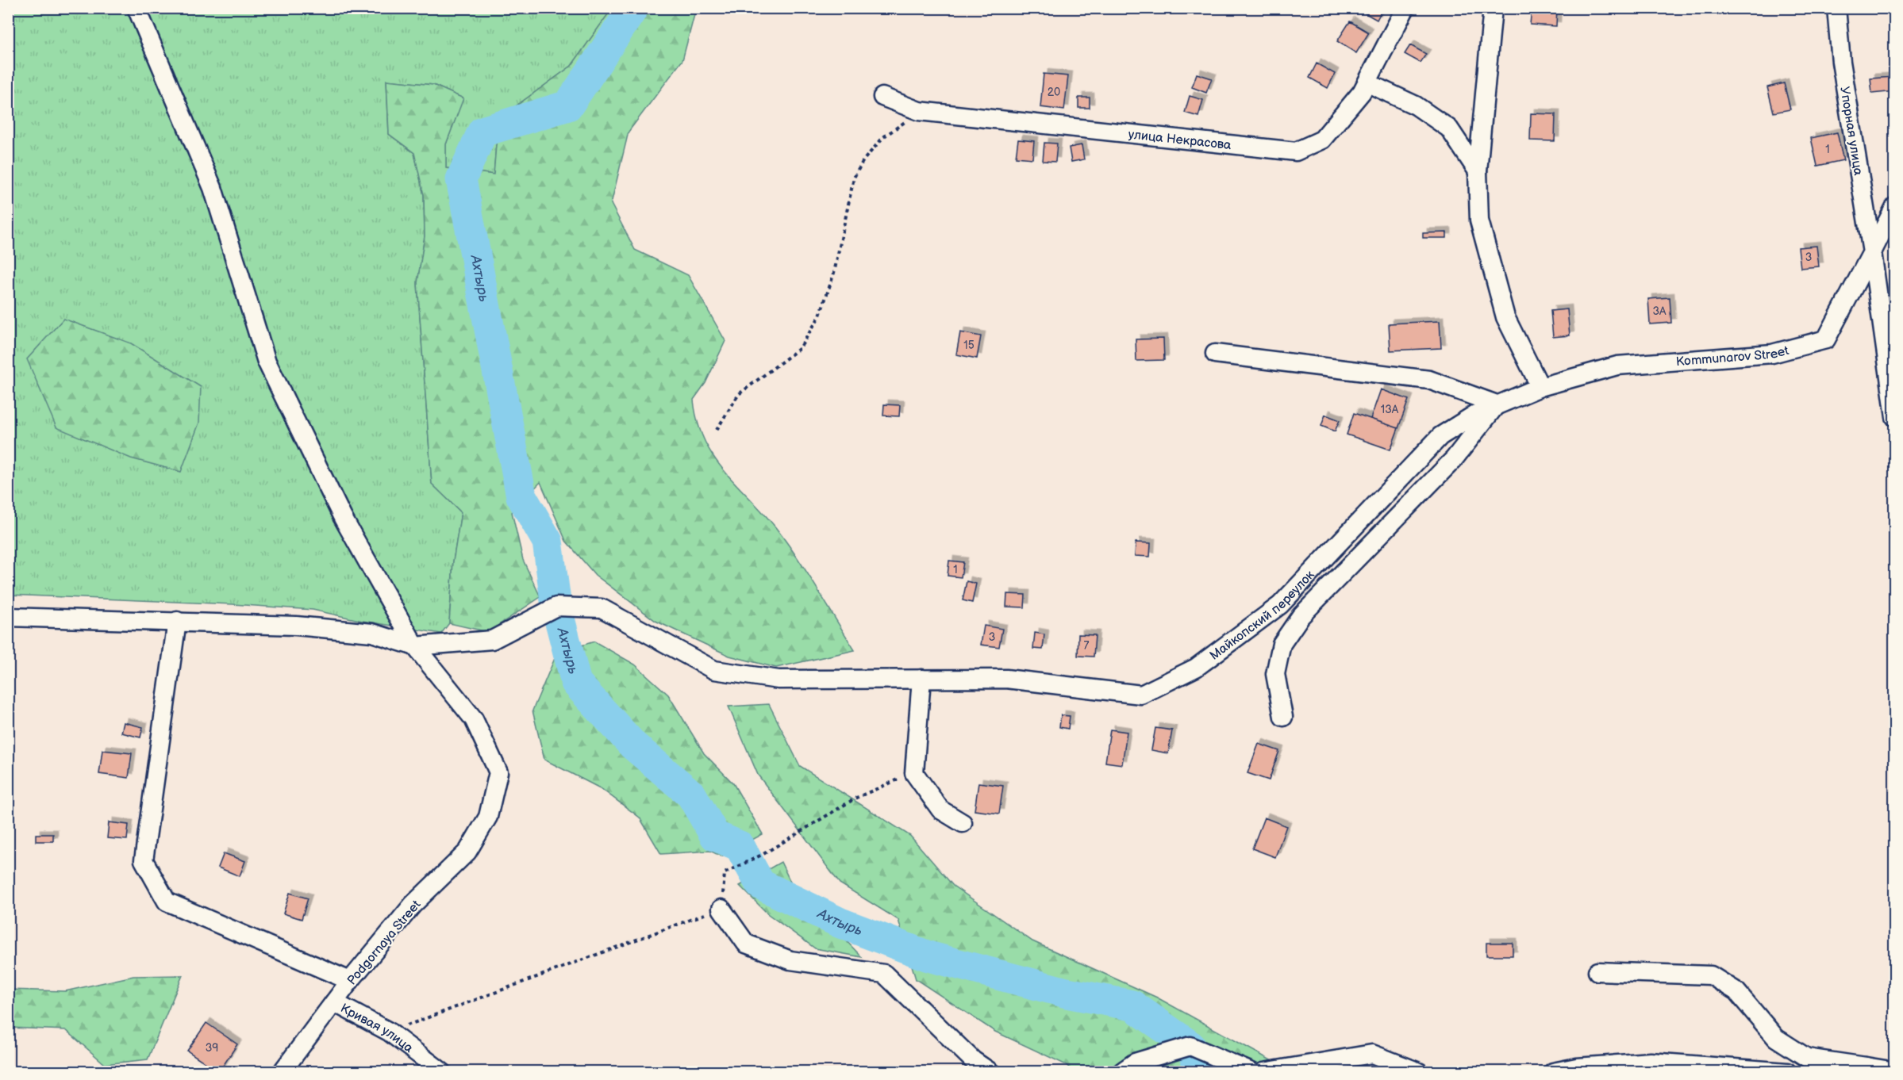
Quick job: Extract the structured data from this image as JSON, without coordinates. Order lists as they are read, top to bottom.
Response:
{
  "streets": {
    "street": [
      "Упорная улица",
      "улица Некрасова",
      "Kommunarov Street",
      "Майкопский переулок",
      "Podgornaya Street",
      "Кривая улица"
    ]
  },
  "crossings": [
    ["Упорная улица", "Kommunarov Street"],
    ["Kommunarov Street", "Майкопский переулок"],
    ["Майкопский переулок", "Podgornaya Street"],
    ["Podgornaya Street", "Кривая улица"]
  ],
  "water": ["Ахтырь"],
  "house_numbers": [
    "20",
    "1",
    "3",
    "3А",
    "15",
    "13А",
    "1",
    "3",
    "7",
    "39"
  ]
}
